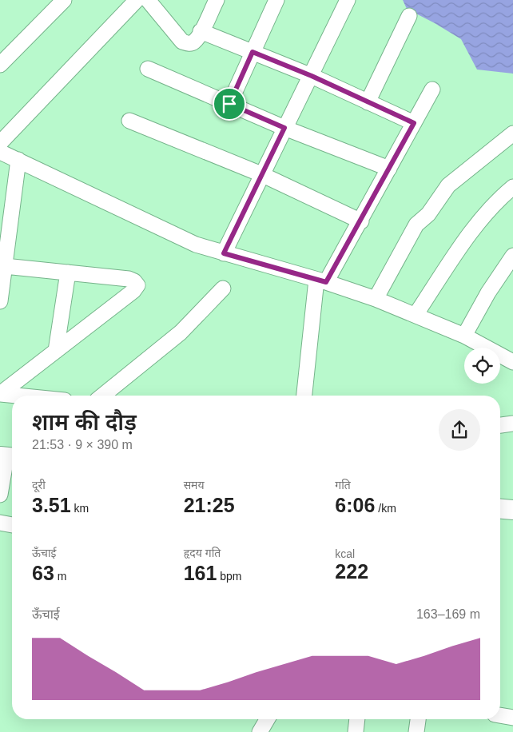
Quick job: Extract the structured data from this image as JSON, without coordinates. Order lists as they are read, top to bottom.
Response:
{
  "page": {
    "heading": ["शाम की दौड़", "21:53 · 9 × 390 m"],
    "stats": [
      ["दूरी", "3.51 km"],
      ["समय", "21:25"],
      ["गति", "6:06 /km"],
      ["ऊँचाई", "63 m"],
      ["हृदय गति", "161 bpm"],
      ["kcal", "222"]
    ],
    "chart": ["ऊँचाई", "163–169 m"]
  }
}
